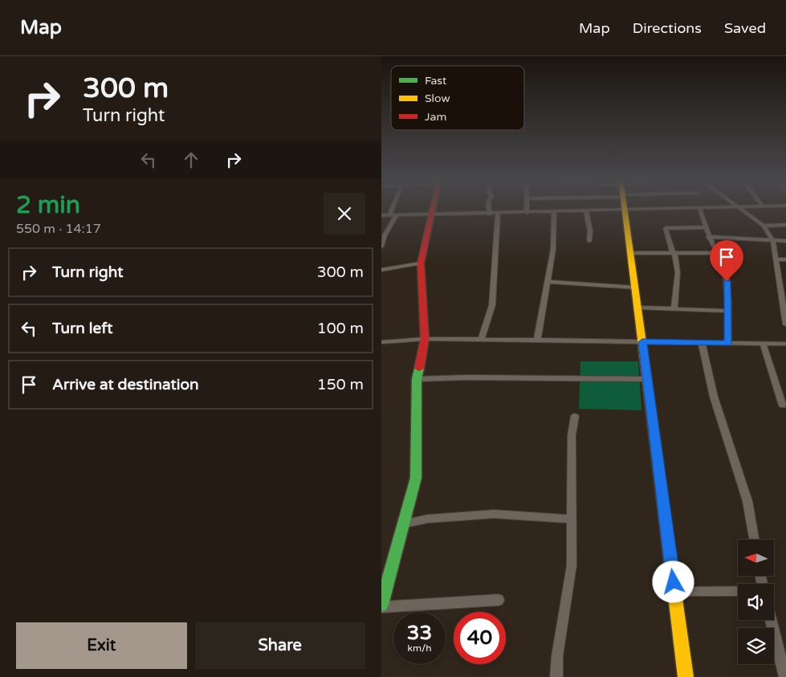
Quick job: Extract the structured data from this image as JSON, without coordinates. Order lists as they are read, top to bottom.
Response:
{
  "legend": ["Fast", "Slow", "Jam"],
  "north": "left",
  "page": {
    "header": "Map",
    "nav": ["Map", "Directions", "Saved"],
    "turn": ["300 m", "Turn right"],
    "heading": ["2 min", "550 m · 14:17"],
    "list": [
      {
        "name": "Turn right",
        "value": "300 m"
      },
      {
        "name": "Turn left",
        "value": "100 m"
      },
      {
        "name": "Arrive at destination",
        "value": "150 m"
      }
    ],
    "speed": "33 km/h",
    "limit": "40",
    "buttons": ["Exit", "Share"]
  }
}
